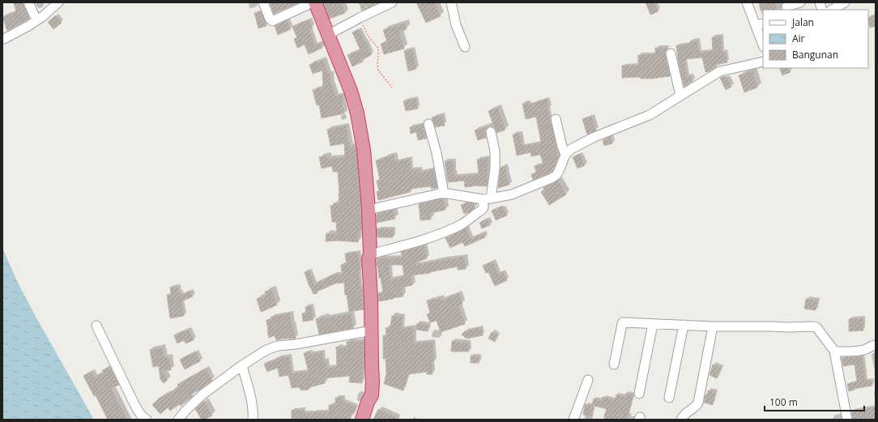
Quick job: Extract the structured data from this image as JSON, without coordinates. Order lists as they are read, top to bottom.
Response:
{
  "legend": ["Jalan", "Air", "Bangunan"],
  "scale_bar": "100 m"
}
